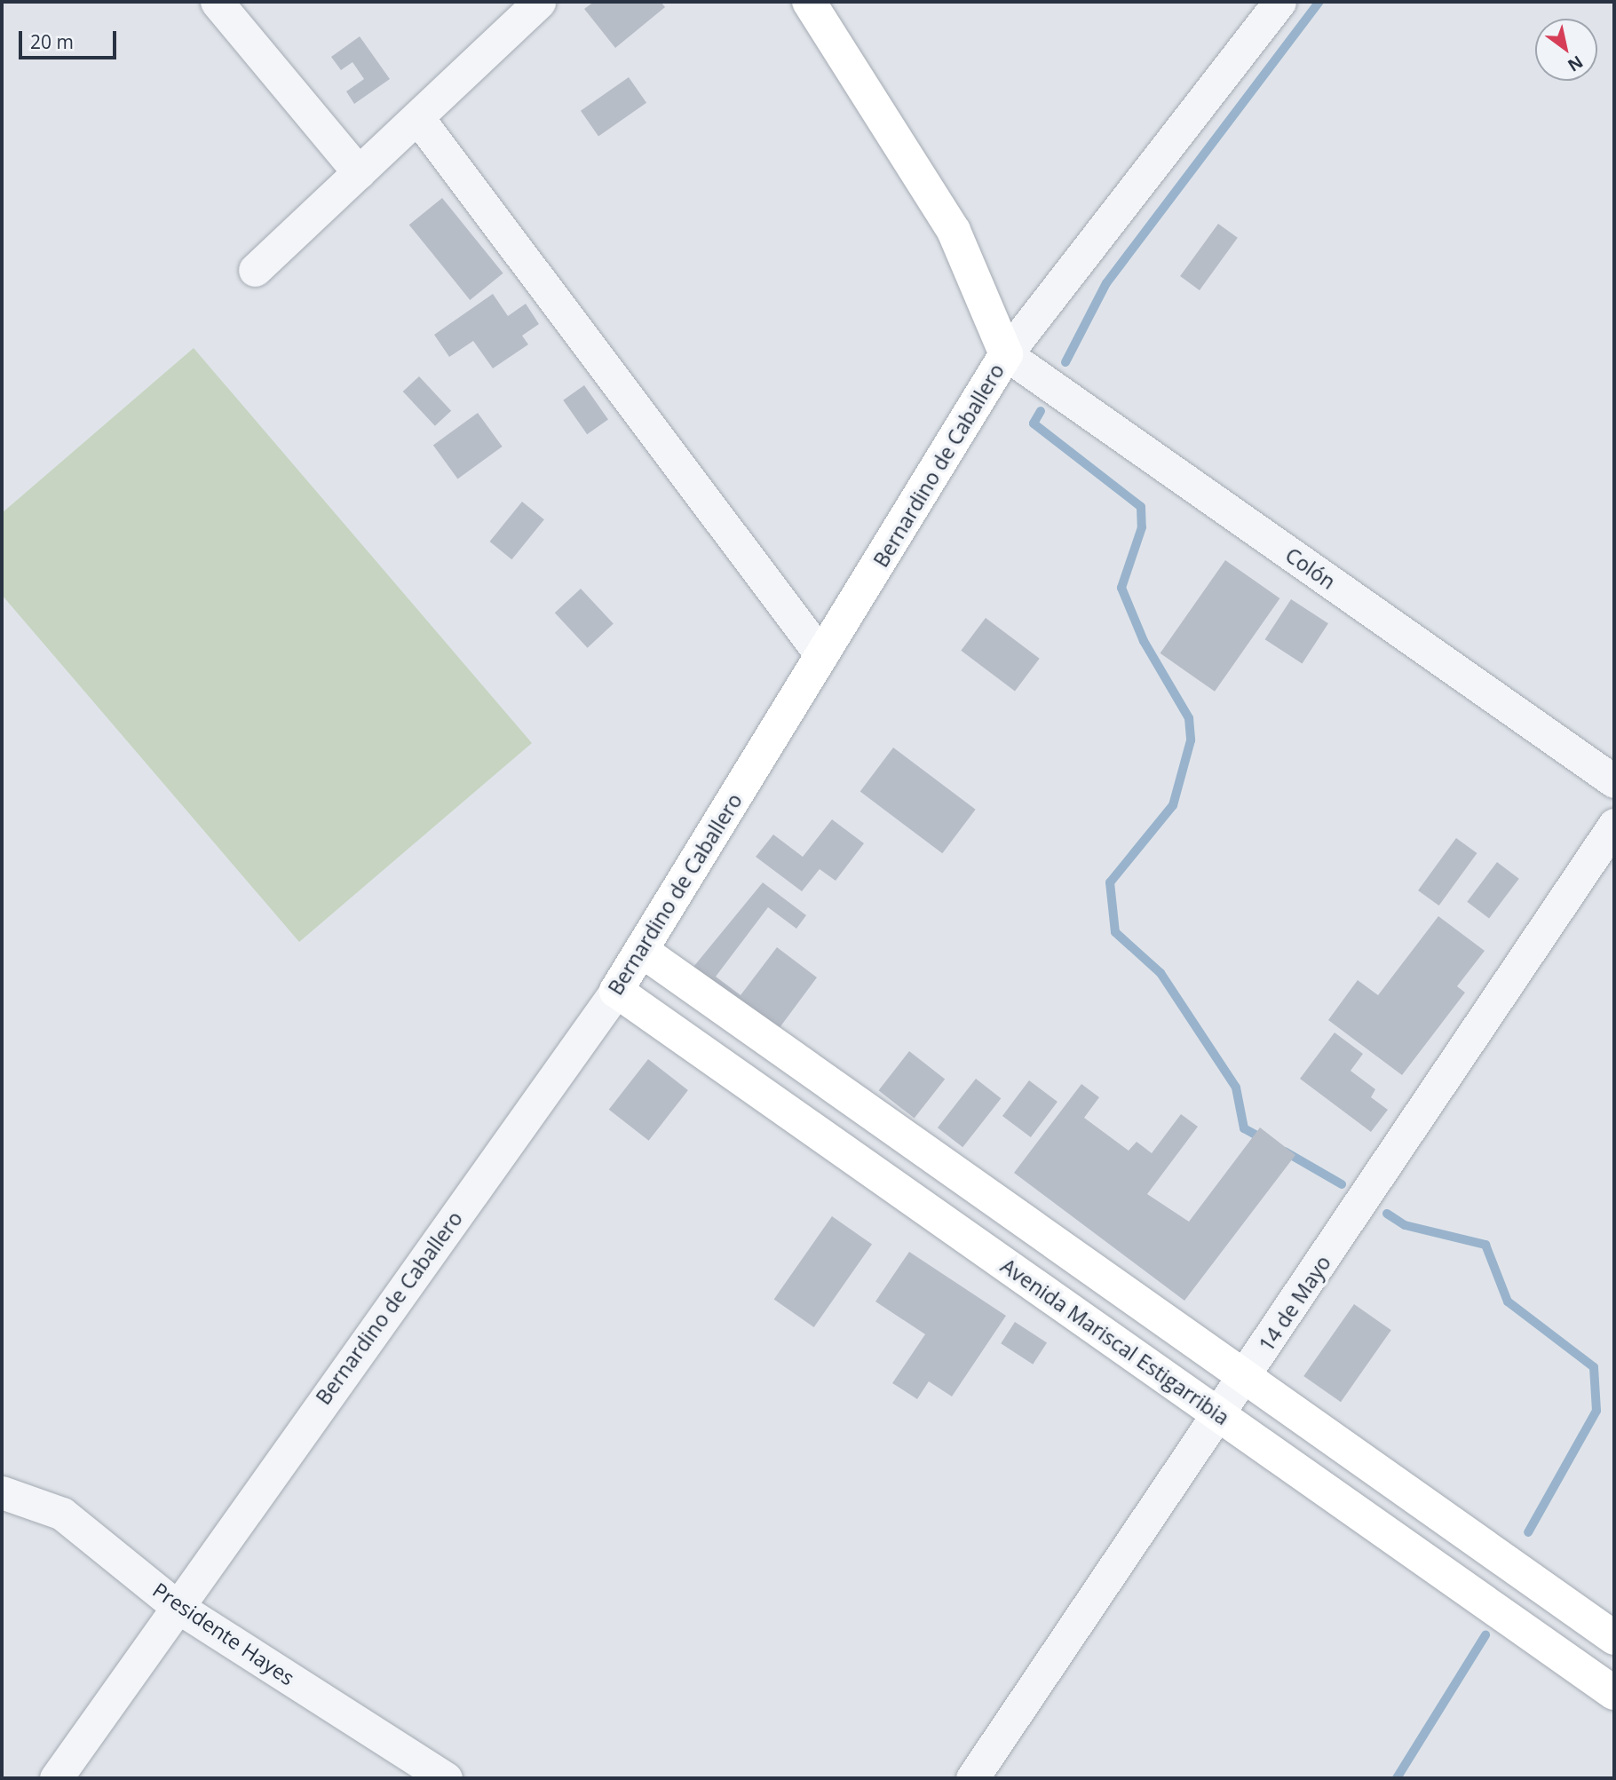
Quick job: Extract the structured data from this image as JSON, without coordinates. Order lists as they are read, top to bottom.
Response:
{
  "streets": {
    "main road": ["Bernardino de Caballero", "Avenida Mariscal Estigarribia"],
    "street": ["Colón", "14 de Mayo", "Presidente Hayes"]
  },
  "crossings": [
    ["Bernardino de Caballero", "Colón"],
    ["Bernardino de Caballero", "Avenida Mariscal Estigarribia"],
    ["Bernardino de Caballero", "Presidente Hayes"],
    ["14 de Mayo", "Avenida Mariscal Estigarribia"]
  ],
  "scale_bar": "20 m",
  "north": "bottom right"
}
